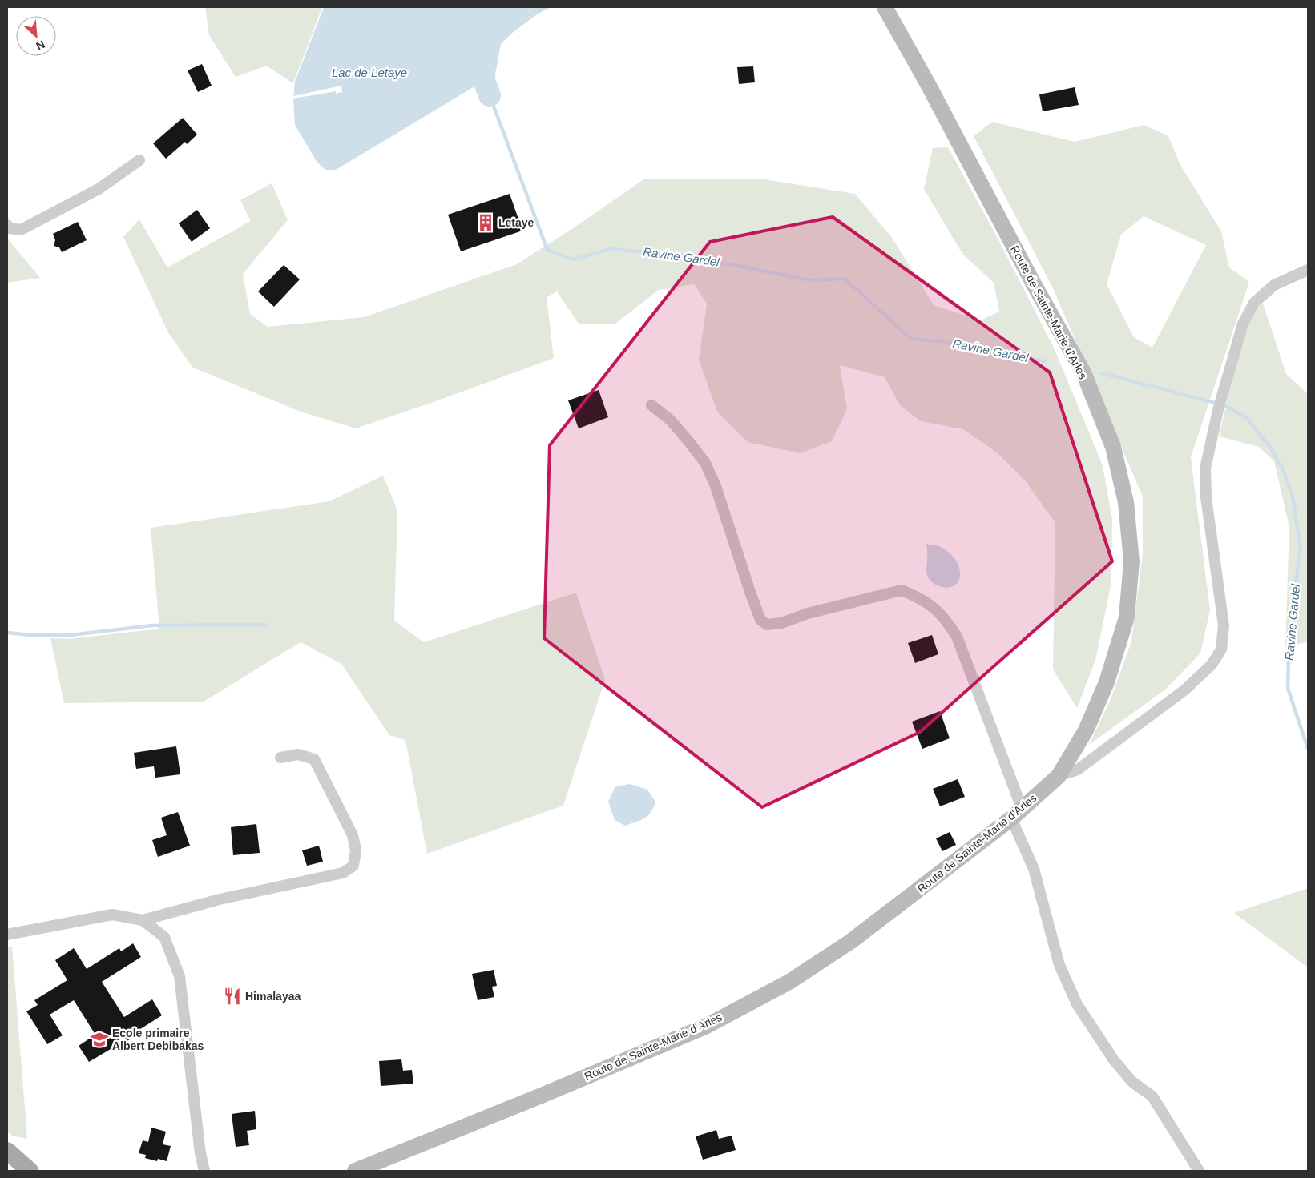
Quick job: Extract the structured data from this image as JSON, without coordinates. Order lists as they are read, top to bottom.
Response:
{
  "streets": {
    "main road": ["Route de Sainte-Marie d'Arles"]
  },
  "water": ["Lac de Letaye", "Ravine Gardel"],
  "places": {
    "building": ["Letaye"],
    "restaurant": ["Himalayaa"],
    "school or university": ["Ecole primaire Albert Debibakas"]
  },
  "north": "bottom right"
}
